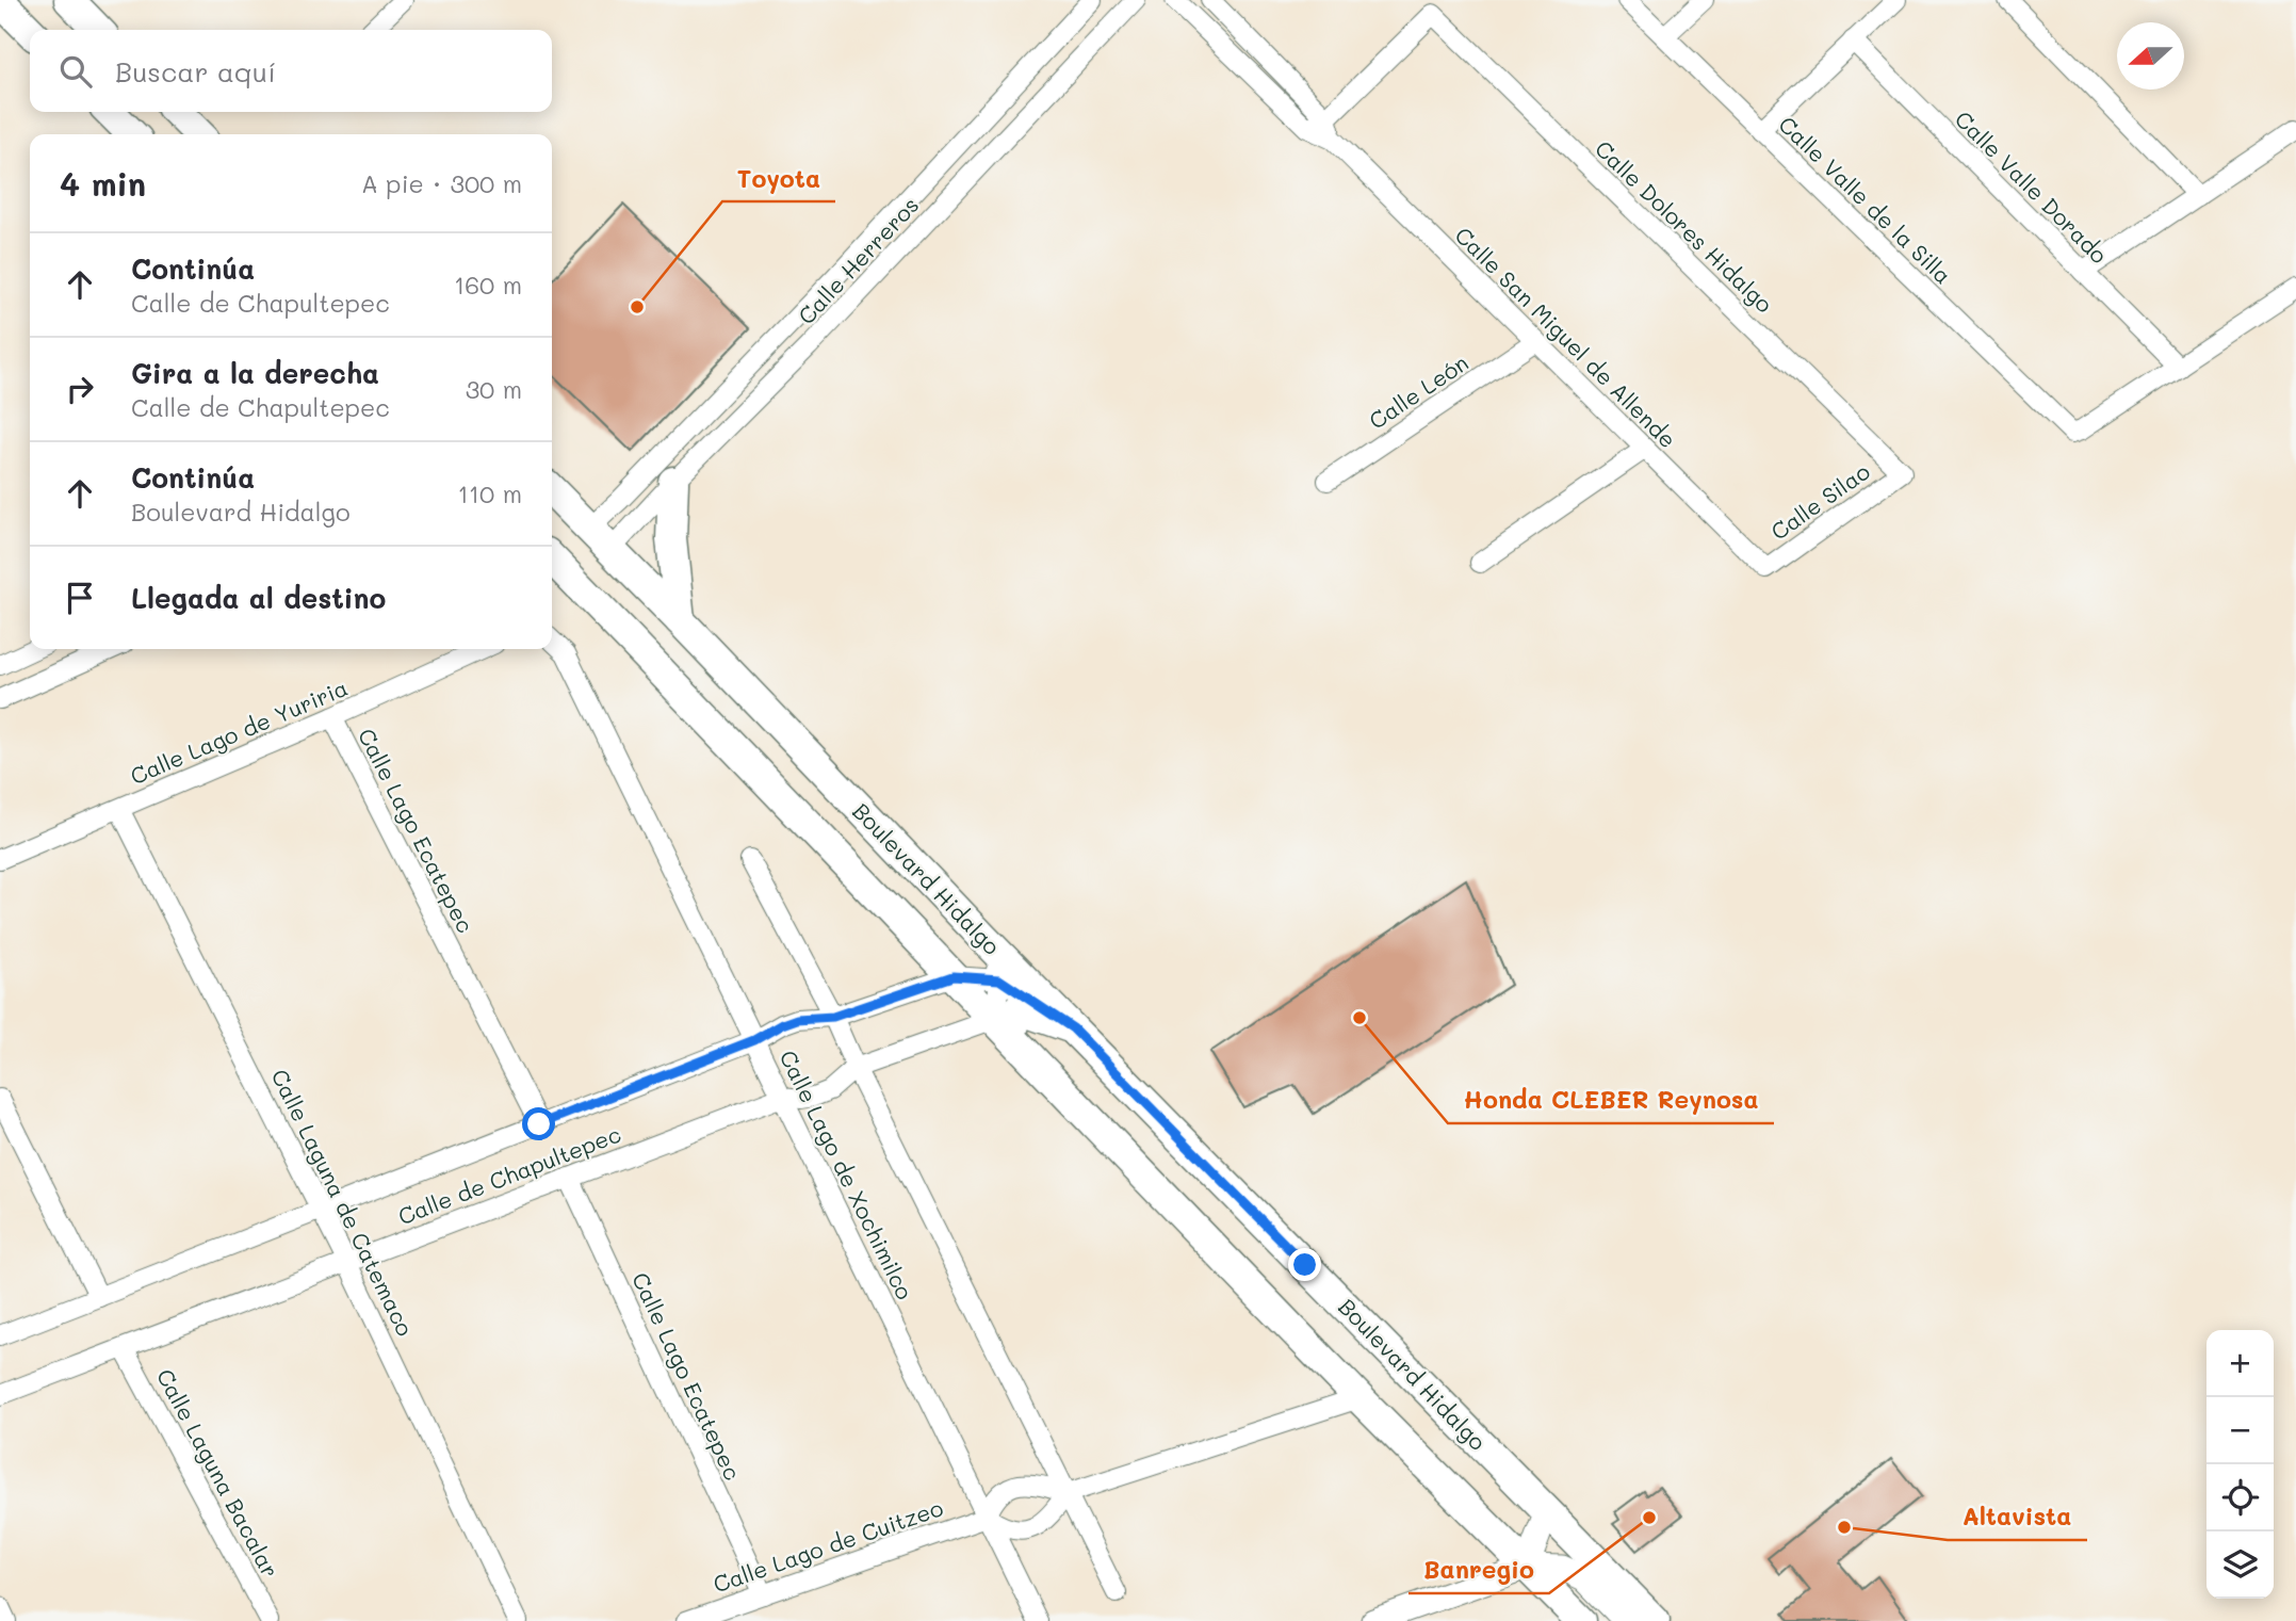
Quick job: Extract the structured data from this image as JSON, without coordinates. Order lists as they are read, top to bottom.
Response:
{
  "streets": {
    "main road": ["Boulevard Hidalgo"],
    "street": [
      "Calle Valle Dorado",
      "Calle Valle de la Silla",
      "Calle Dolores Hidalgo",
      "Calle Herreros",
      "Calle San Miguel de Allende",
      "Calle León",
      "Calle Silao",
      "Calle Lago de Yuriria",
      "Calle Lago Ecatepec",
      "Calle de Chapultepec",
      "Calle Lago de Xochimilco",
      "Calle Laguna de Catemaco",
      "Calle Laguna Bacalar",
      "Calle Lago de Cuitzeo"
    ]
  },
  "crossings": [
    ["Calle Valle Dorado", "Calle Valle de la Silla"],
    ["Calle Dolores Hidalgo", "Calle Silao"],
    ["Calle Herreros", "Boulevard Hidalgo"],
    ["Calle San Miguel de Allende", "Calle León"],
    ["Calle San Miguel de Allende", "Calle Silao"],
    ["Calle Lago de Yuriria", "Calle Lago Ecatepec"],
    ["Calle Lago de Yuriria", "Calle Laguna de Catemaco"],
    ["Calle Lago Ecatepec", "Calle de Chapultepec"],
    ["Calle Lago Ecatepec", "Calle Lago de Cuitzeo"],
    ["Boulevard Hidalgo", "Calle de Chapultepec"],
    ["Calle de Chapultepec", "Calle Lago de Xochimilco"],
    ["Calle de Chapultepec", "Calle Laguna de Catemaco"],
    ["Calle de Chapultepec", "Calle Laguna Bacalar"],
    ["Calle Lago de Xochimilco", "Calle Lago de Cuitzeo"]
  ],
  "places": [
    "Toyota",
    "Honda CLEBER Reynosa",
    "Banregio",
    "Altavista"
  ],
  "north": "left",
  "page": {
    "search": "Buscar aquí",
    "heading": ["4 min", "A pie · 300 m"],
    "list": [
      ["Continúa", "Calle de Chapultepec", "160 m"],
      ["Gira a la derecha", "Calle de Chapultepec", "30 m"],
      ["Continúa", "Boulevard Hidalgo", "110 m"],
      "Llegada al destino"
    ],
    "map_buttons": ["+", "−"]
  }
}
